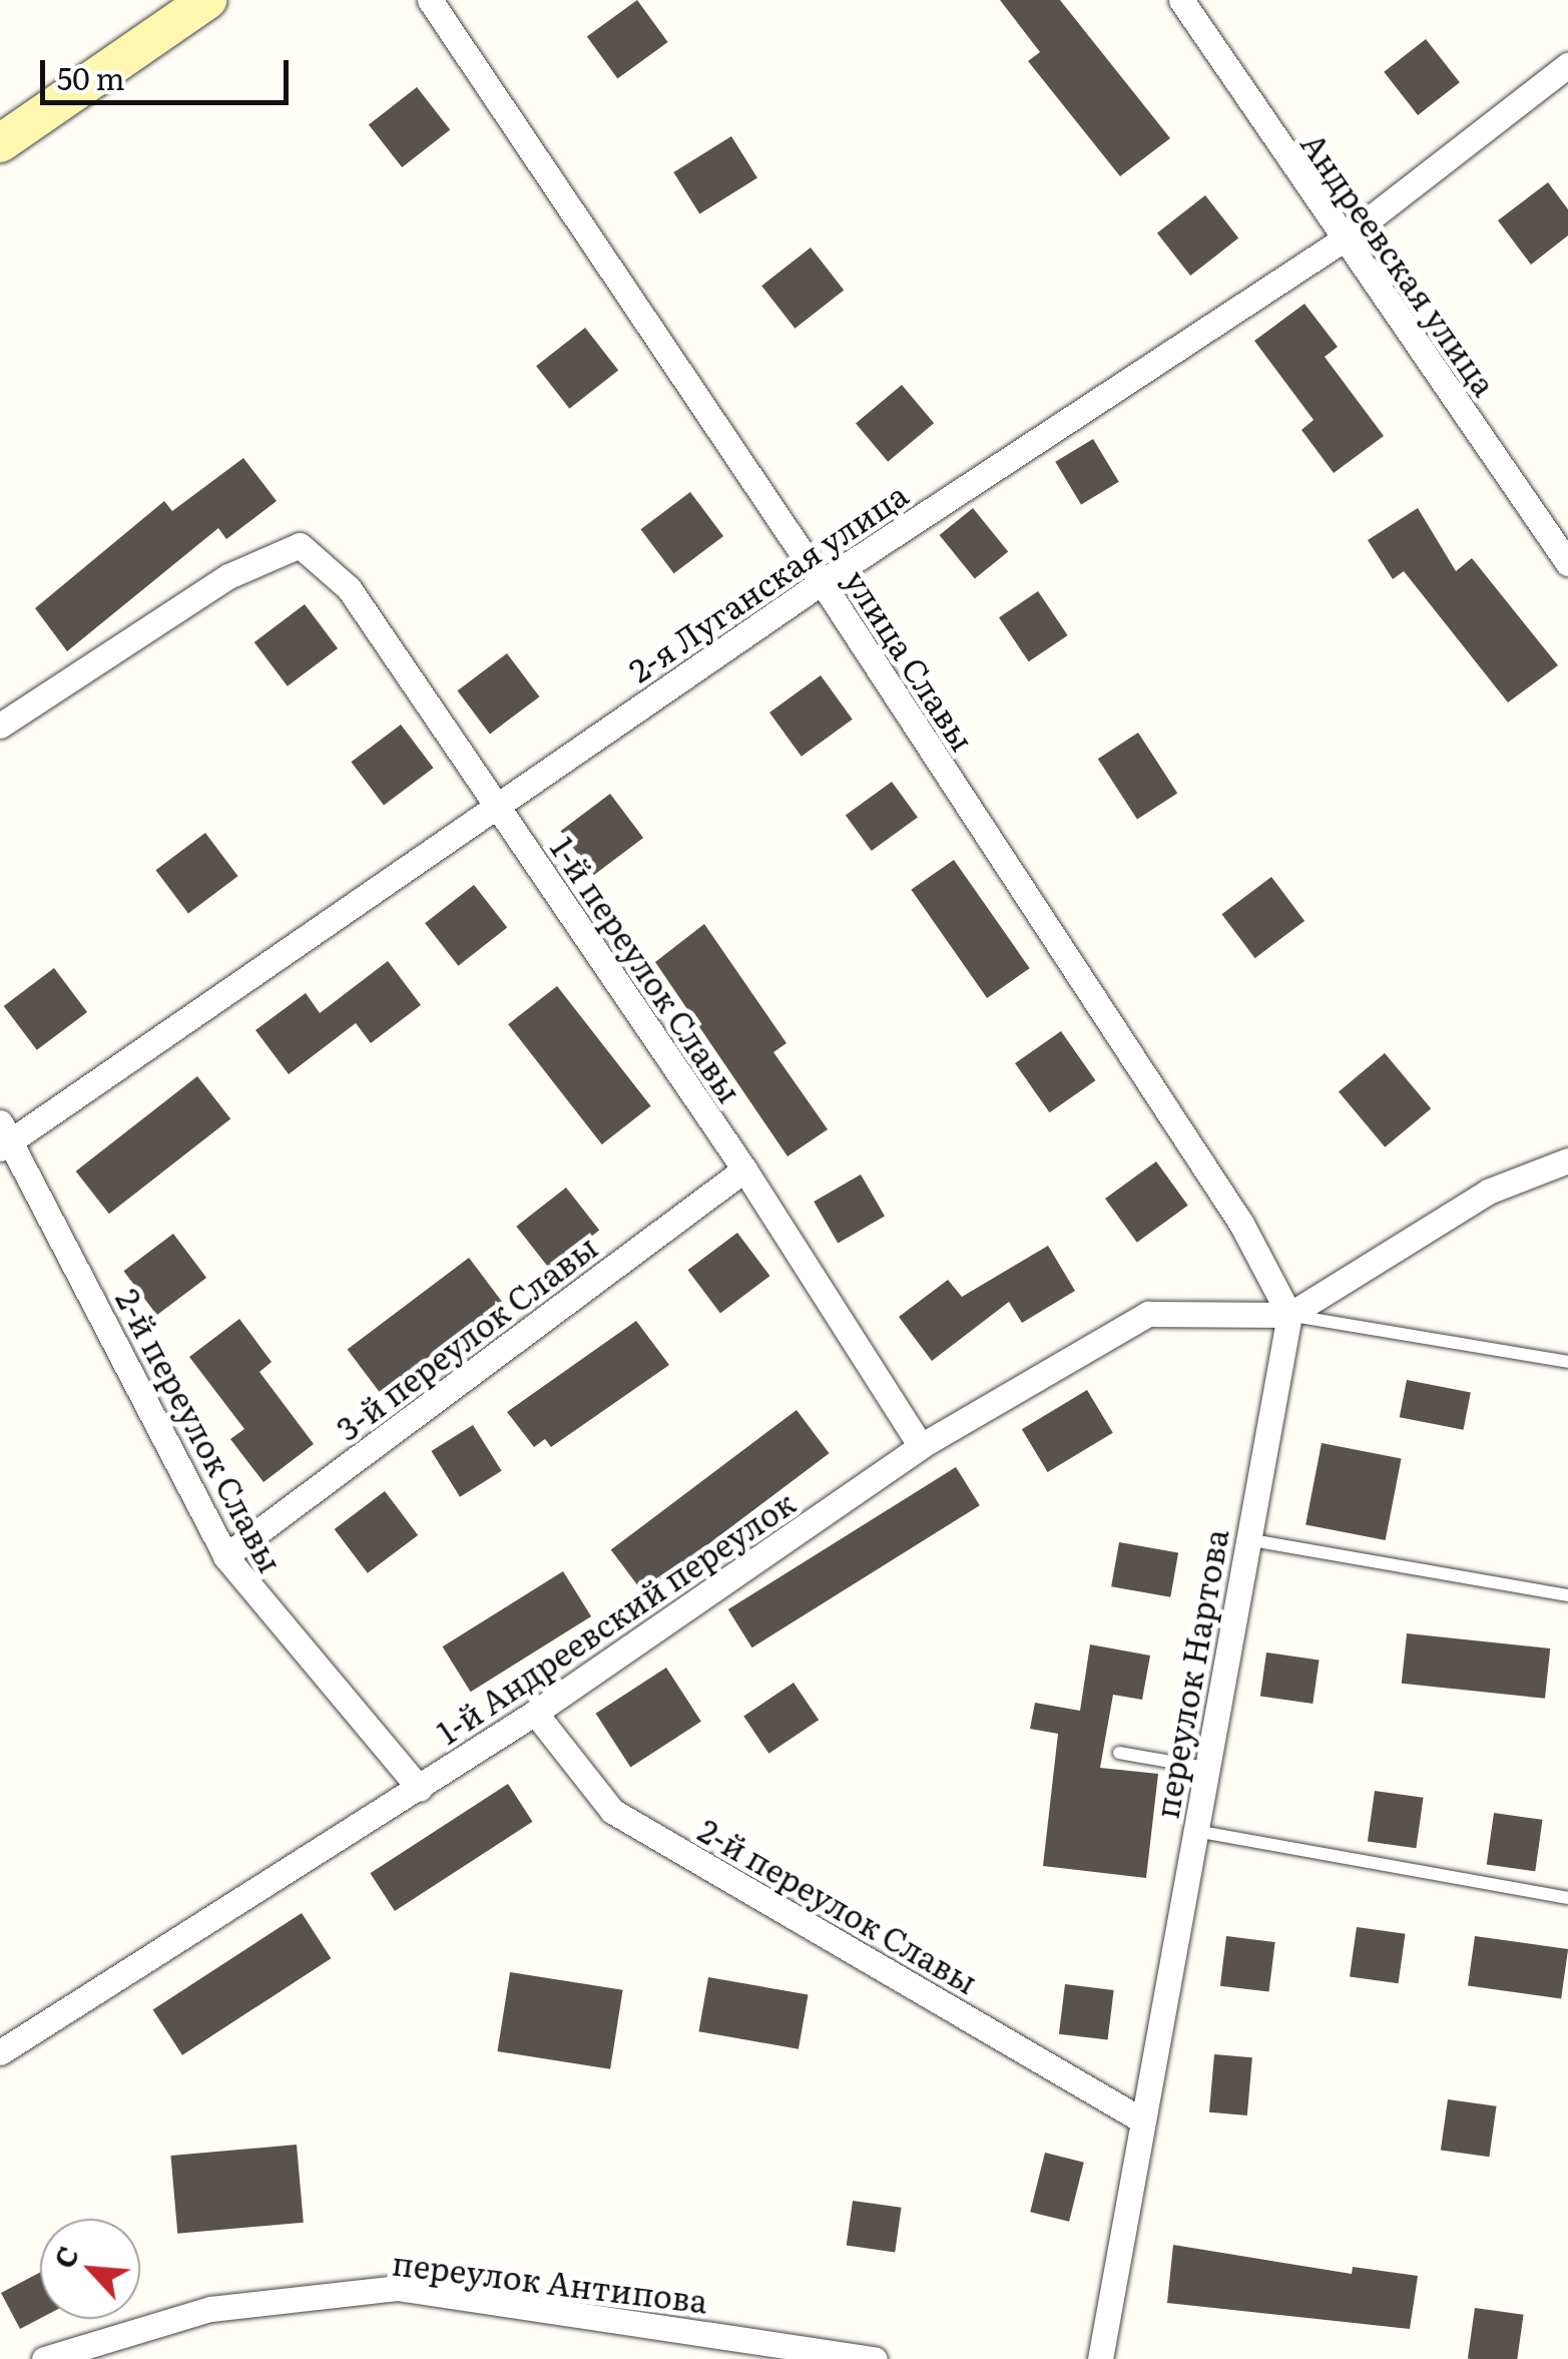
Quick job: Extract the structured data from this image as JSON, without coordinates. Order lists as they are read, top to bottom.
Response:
{
  "streets": {
    "street": [
      "Андреевская улица",
      "2-я Луганская улица",
      "улица Славы",
      "1-й переулок Славы",
      "3-й переулок Славы",
      "2-й переулок Славы",
      "1-й Андреевский переулок",
      "переулок Нартова",
      "переулок Антипова"
    ]
  },
  "crossings": [
    ["Андреевская улица", "2-я Луганская улица"],
    ["2-я Луганская улица", "улица Славы"],
    ["2-я Луганская улица", "1-й переулок Славы"],
    ["2-я Луганская улица", "2-й переулок Славы"],
    ["улица Славы", "1-й Андреевский переулок"],
    ["улица Славы", "переулок Нартова"],
    ["1-й переулок Славы", "3-й переулок Славы"],
    ["1-й переулок Славы", "1-й Андреевский переулок"],
    ["3-й переулок Славы", "2-й переулок Славы"],
    ["2-й переулок Славы", "1-й Андреевский переулок"],
    ["2-й переулок Славы", "переулок Нартова"],
    ["1-й Андреевский переулок", "переулок Нартова"]
  ],
  "scale_bar": "50 m",
  "north": "top left"
}
